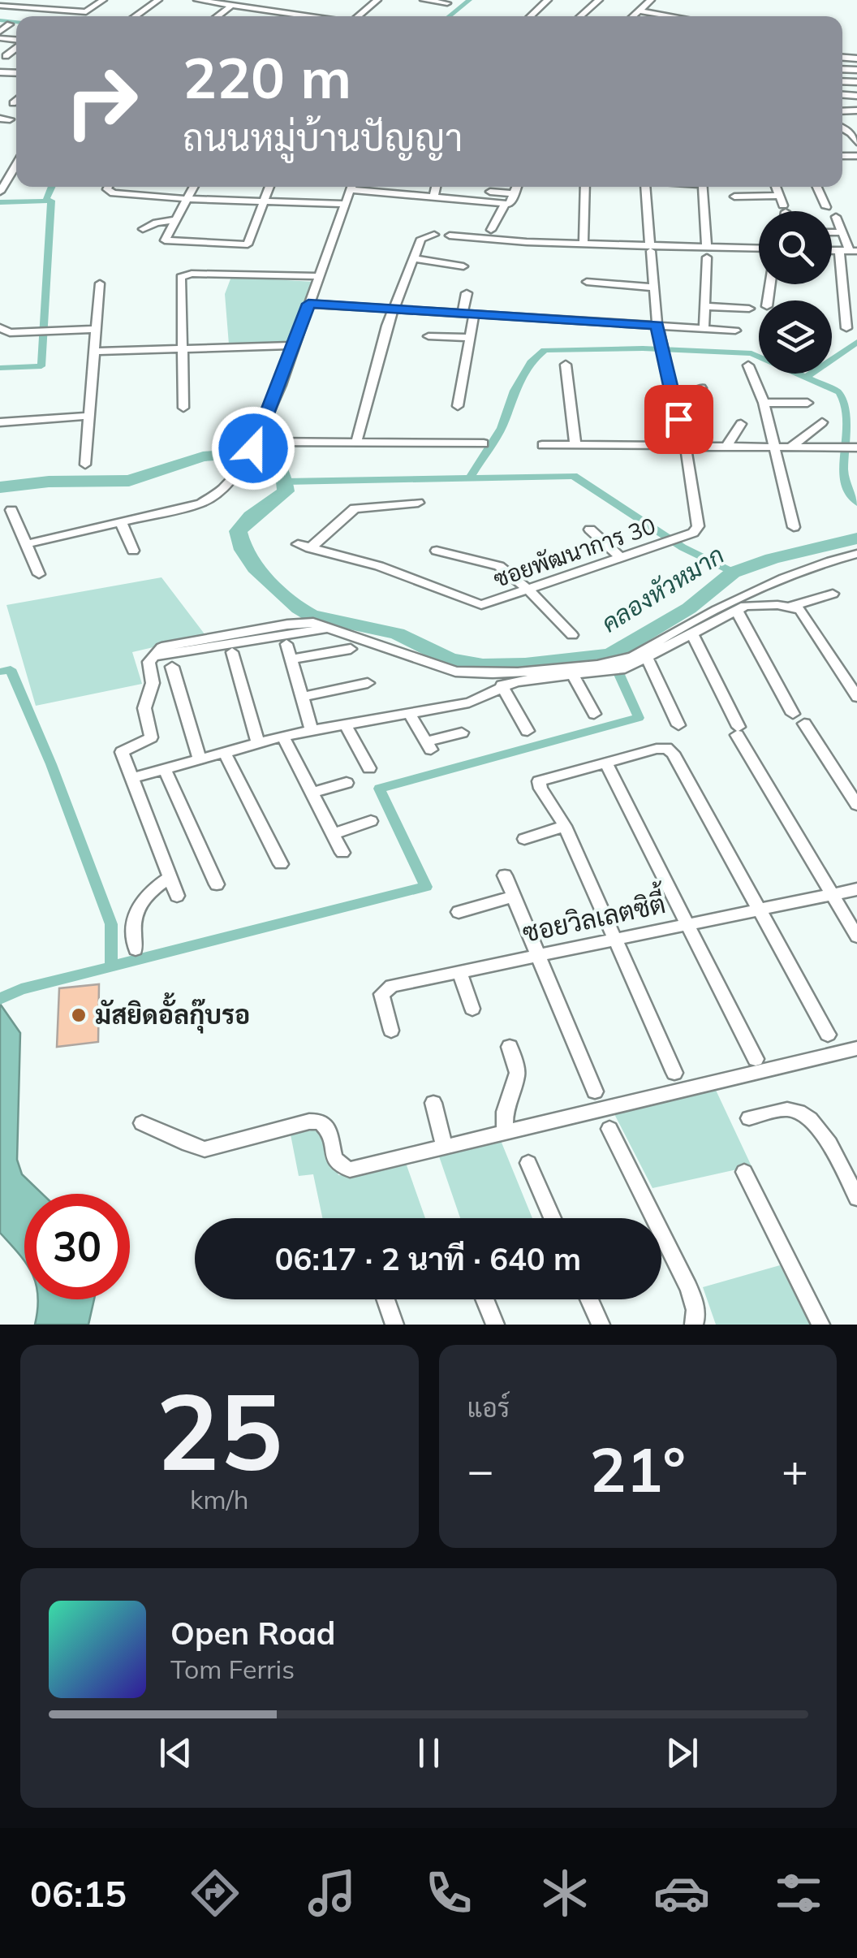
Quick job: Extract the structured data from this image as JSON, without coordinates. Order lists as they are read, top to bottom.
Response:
{
  "streets": {
    "street": ["ซอยพัฒนาการ 30", "ซอยวิลเลตซิตี้"]
  },
  "water": ["คลองหัวหมาก"],
  "places": ["มัสยิดอั้ลกุ๊บรอ"],
  "page": {
    "turn": ["220 m", "ถนนหมู่บ้านปัญญา"],
    "limit": "30",
    "trip": "06:17 · 2 นาที · 640 m",
    "tile": [
      ["25", "km/h"],
      "แอร์"
    ],
    "heat": ["−", "21°", "+"],
    "song": ["Open Road", "Tom Ferris"],
    "tabs": "06:15"
  }
}
